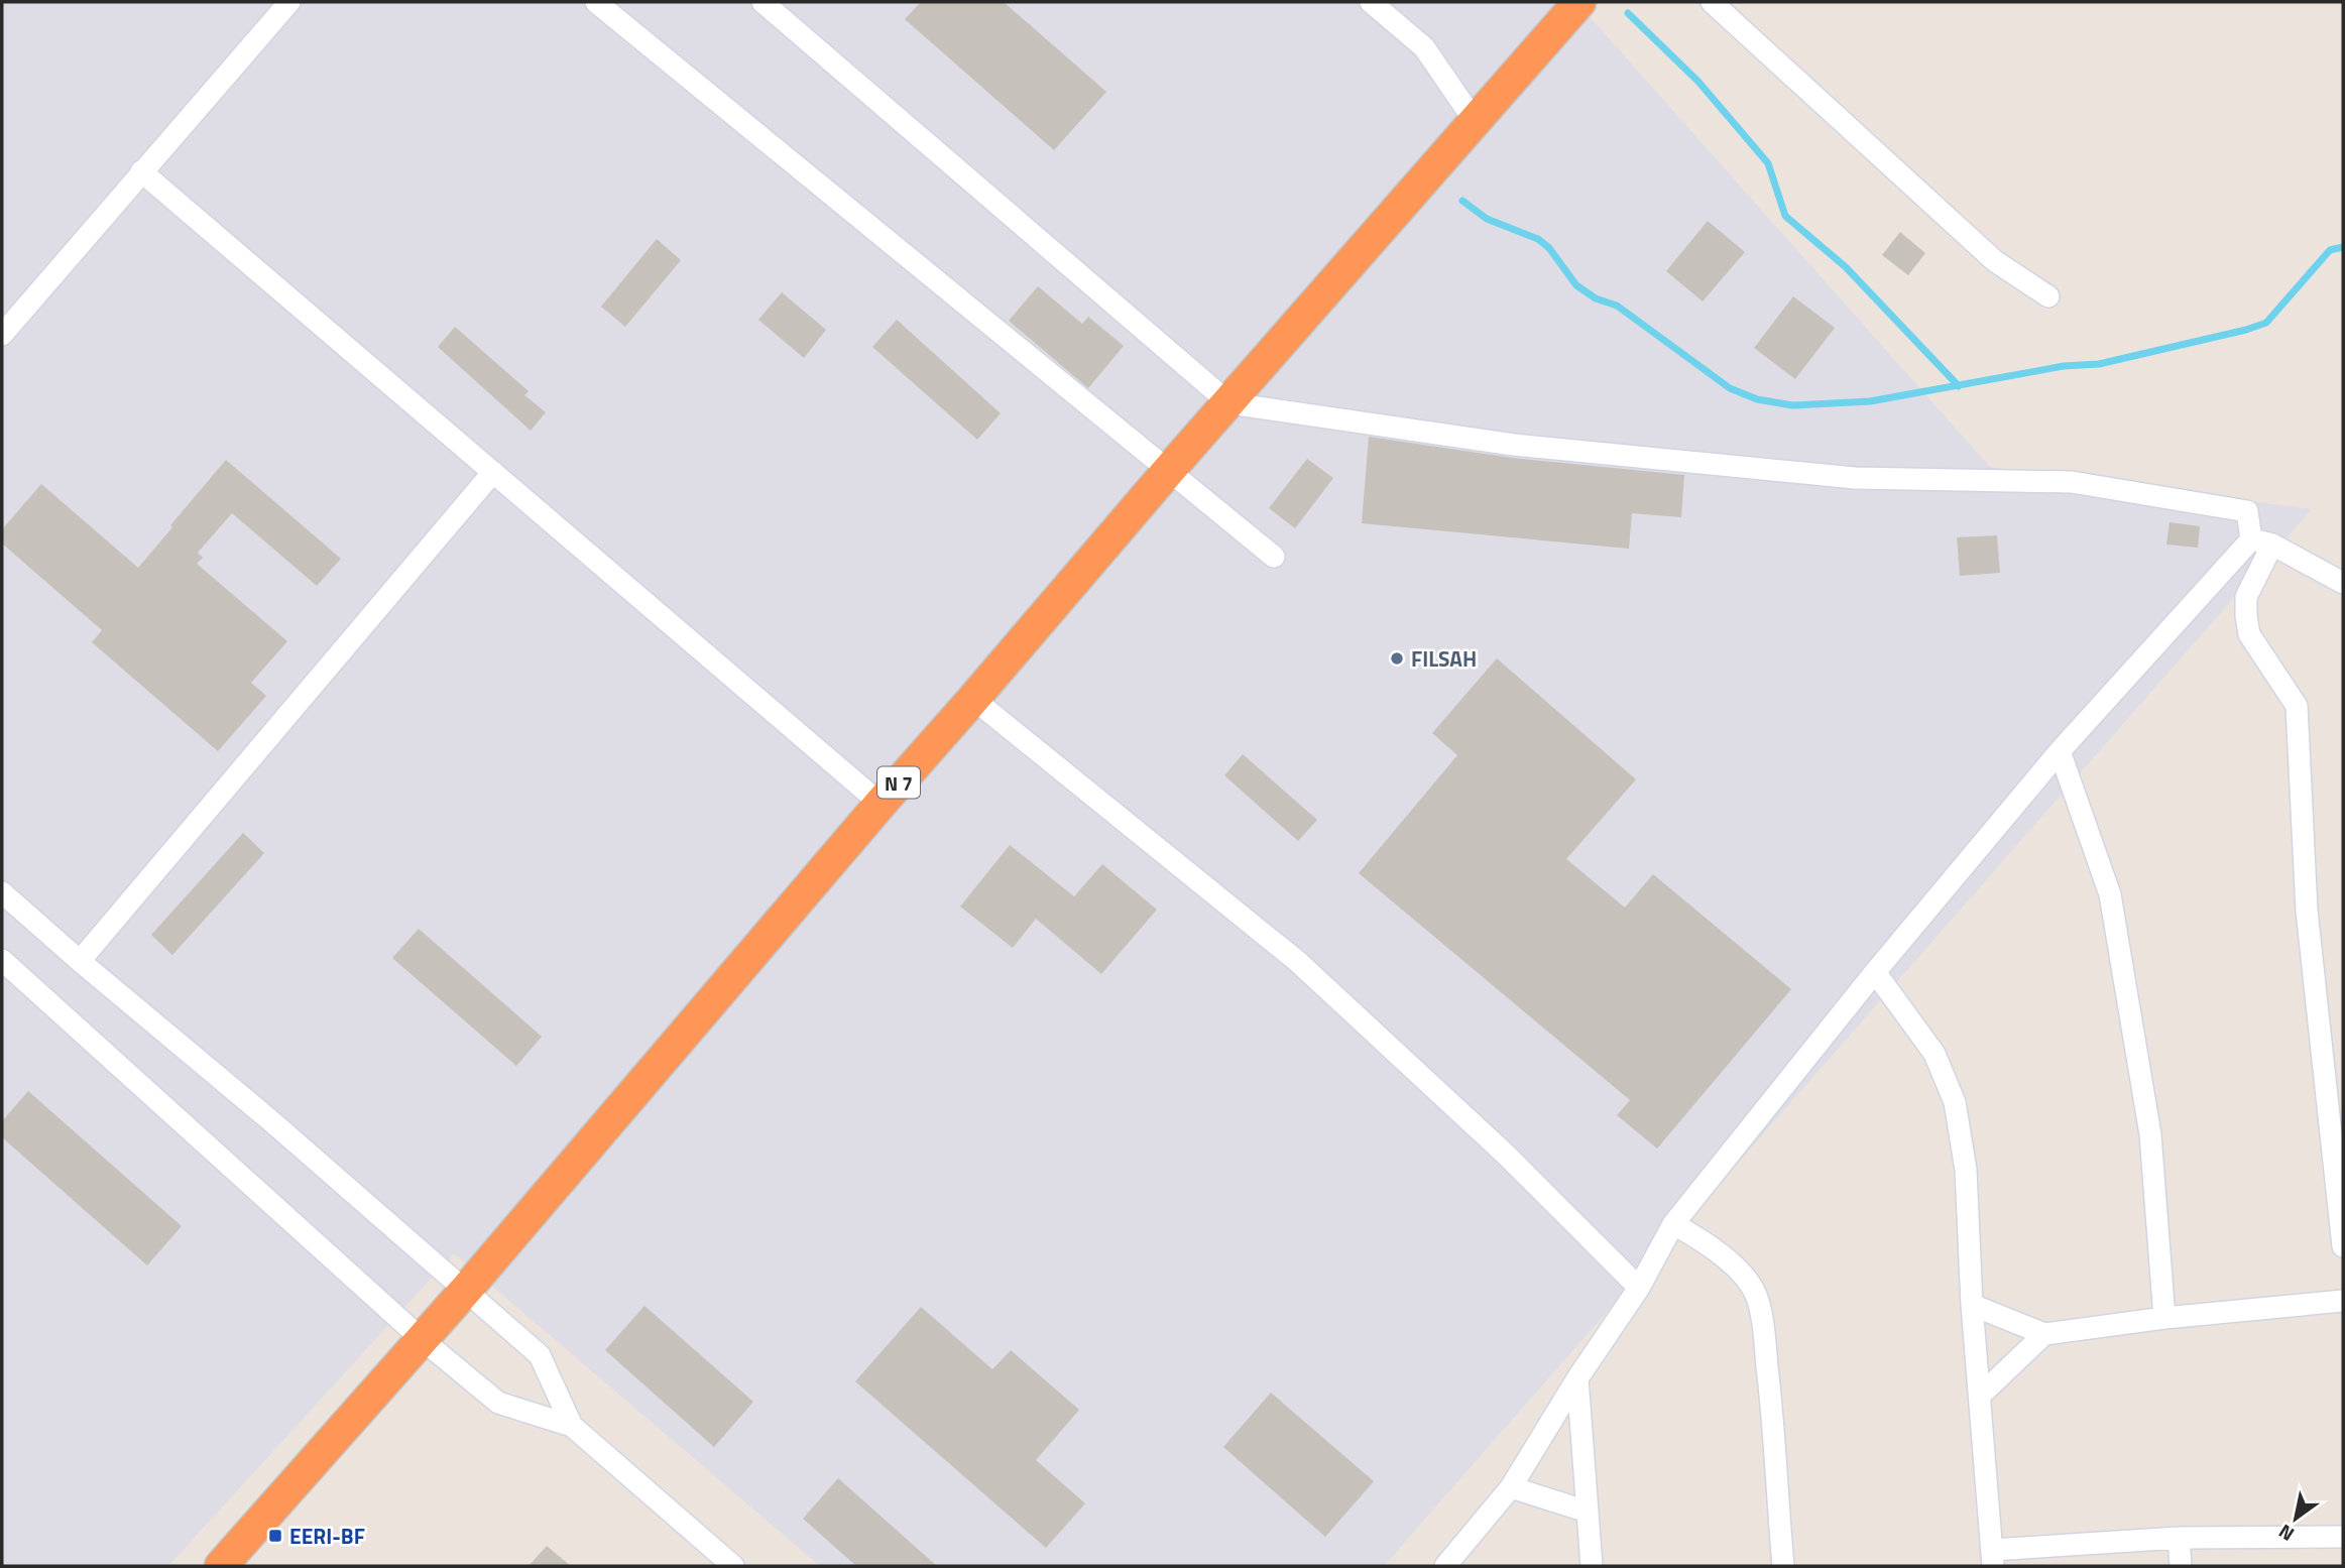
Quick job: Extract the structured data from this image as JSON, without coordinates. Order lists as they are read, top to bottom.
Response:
{
  "streets": {
    "highway": ["N 7"]
  },
  "places": {
    "other": ["FILSAH"],
    "transit": ["EERI-BF"]
  },
  "north": "bottom left"
}
